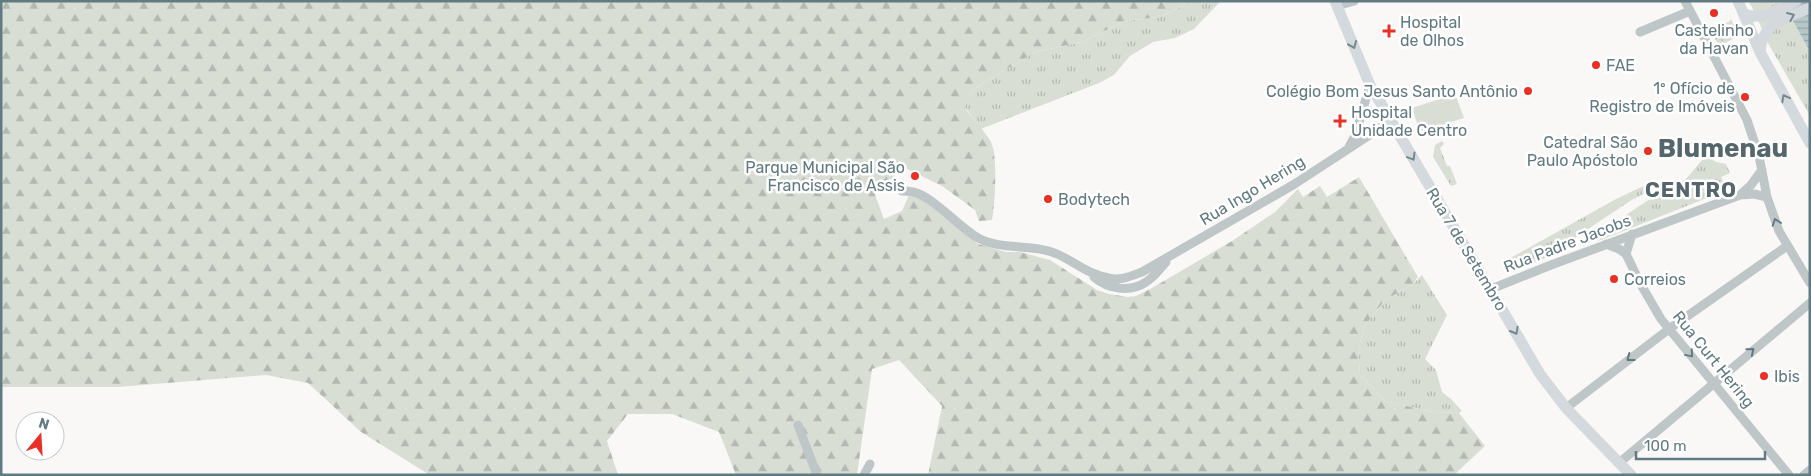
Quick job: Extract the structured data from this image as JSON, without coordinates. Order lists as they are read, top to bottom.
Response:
{
  "streets": {
    "main road": ["Rua 7 de Setembro"],
    "street": ["Rua Ingo Hering", "Rua Padre Jacobs", "Rua Curt Hering"]
  },
  "crossings": [
    ["Rua Ingo Hering", "Rua 7 de Setembro"],
    ["Rua Padre Jacobs", "Rua 7 de Setembro"]
  ],
  "one_way": ["Rua 7 de Setembro"],
  "districts": ["Blumenau", "CENTRO"],
  "places": {
    "other": [
      "Castelinho da Havan",
      "FAE",
      "Colégio Bom Jesus Santo Antônio",
      "1º Ofício de Registro de Imóveis",
      "Catedral São Paulo Apóstolo",
      "Parque Municipal São Francisco de Assis",
      "Bodytech",
      "Correios",
      "Ibis"
    ],
    "health": ["Hospital de Olhos", "Hospital Unidade Centro"]
  },
  "scale_bar": "100 m",
  "north": "top"
}
